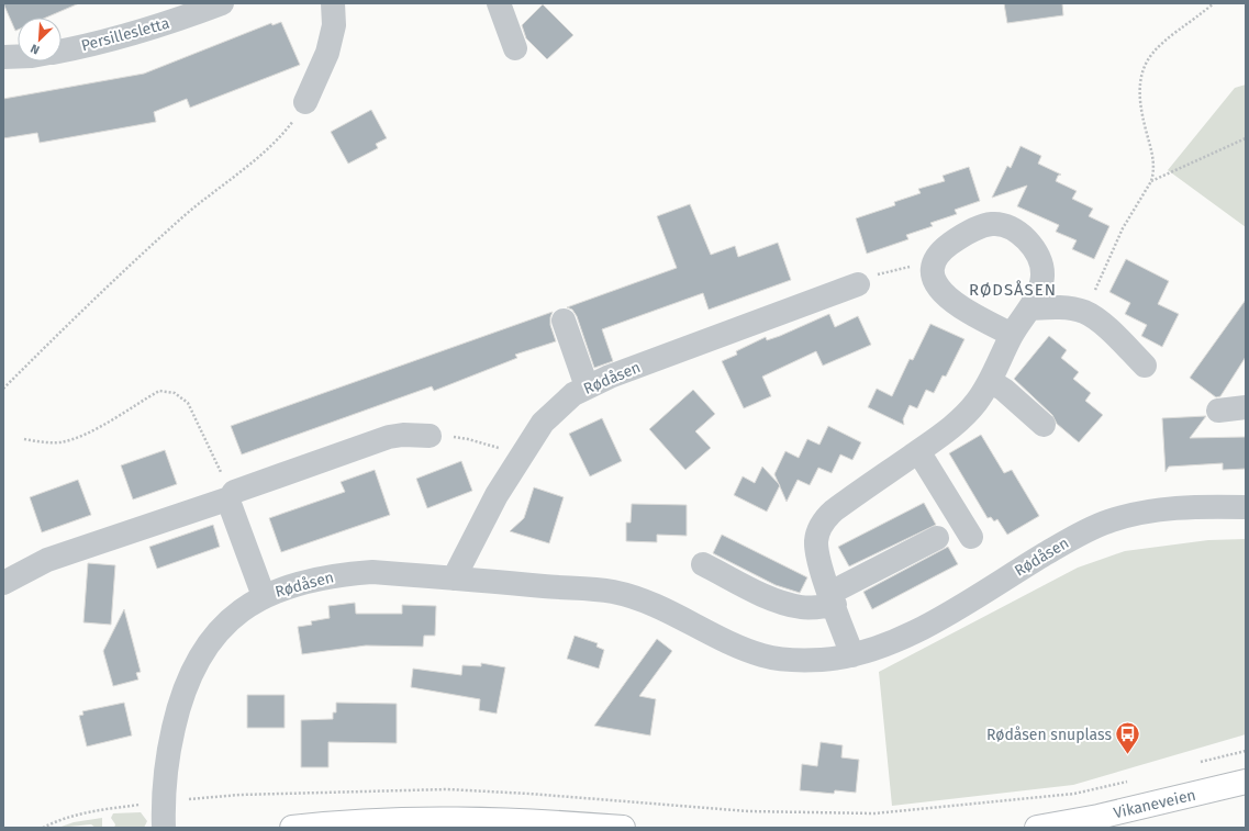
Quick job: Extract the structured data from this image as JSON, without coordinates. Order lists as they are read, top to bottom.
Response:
{
  "streets": {
    "main road": ["Vikaneveien"],
    "street": ["Persillesletta", "Rødåsen"]
  },
  "districts": ["RØDSÅSEN"],
  "places": {
    "bus stop": ["Rødåsen snuplass"]
  },
  "north": "bottom left"
}
